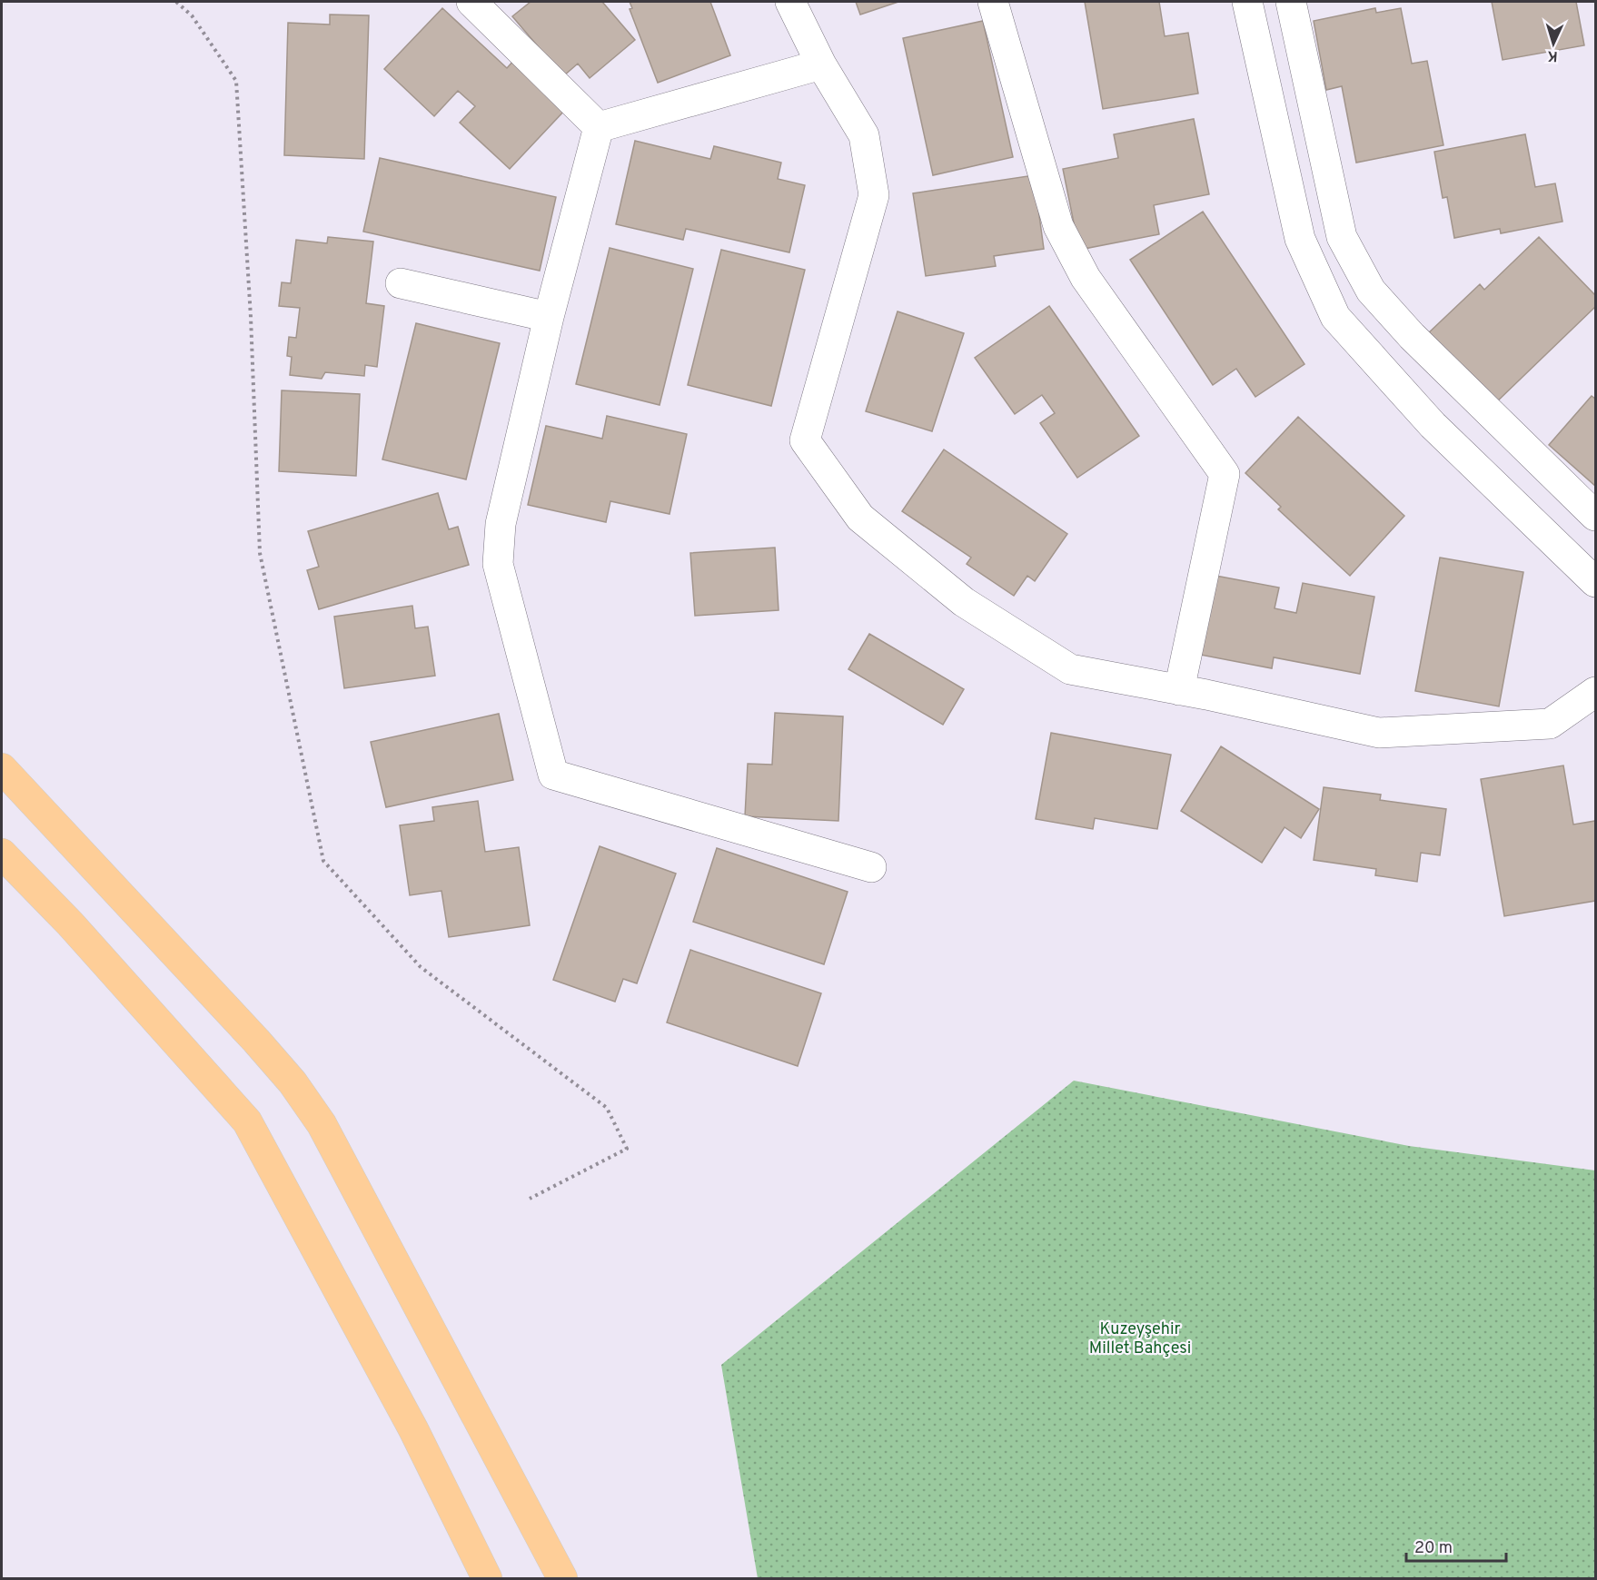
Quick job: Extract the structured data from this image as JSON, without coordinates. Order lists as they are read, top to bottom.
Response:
{
  "parks": ["Kuzeyşehir Millet Bahçesi"],
  "scale_bar": "20 m",
  "north": "bottom"
}
